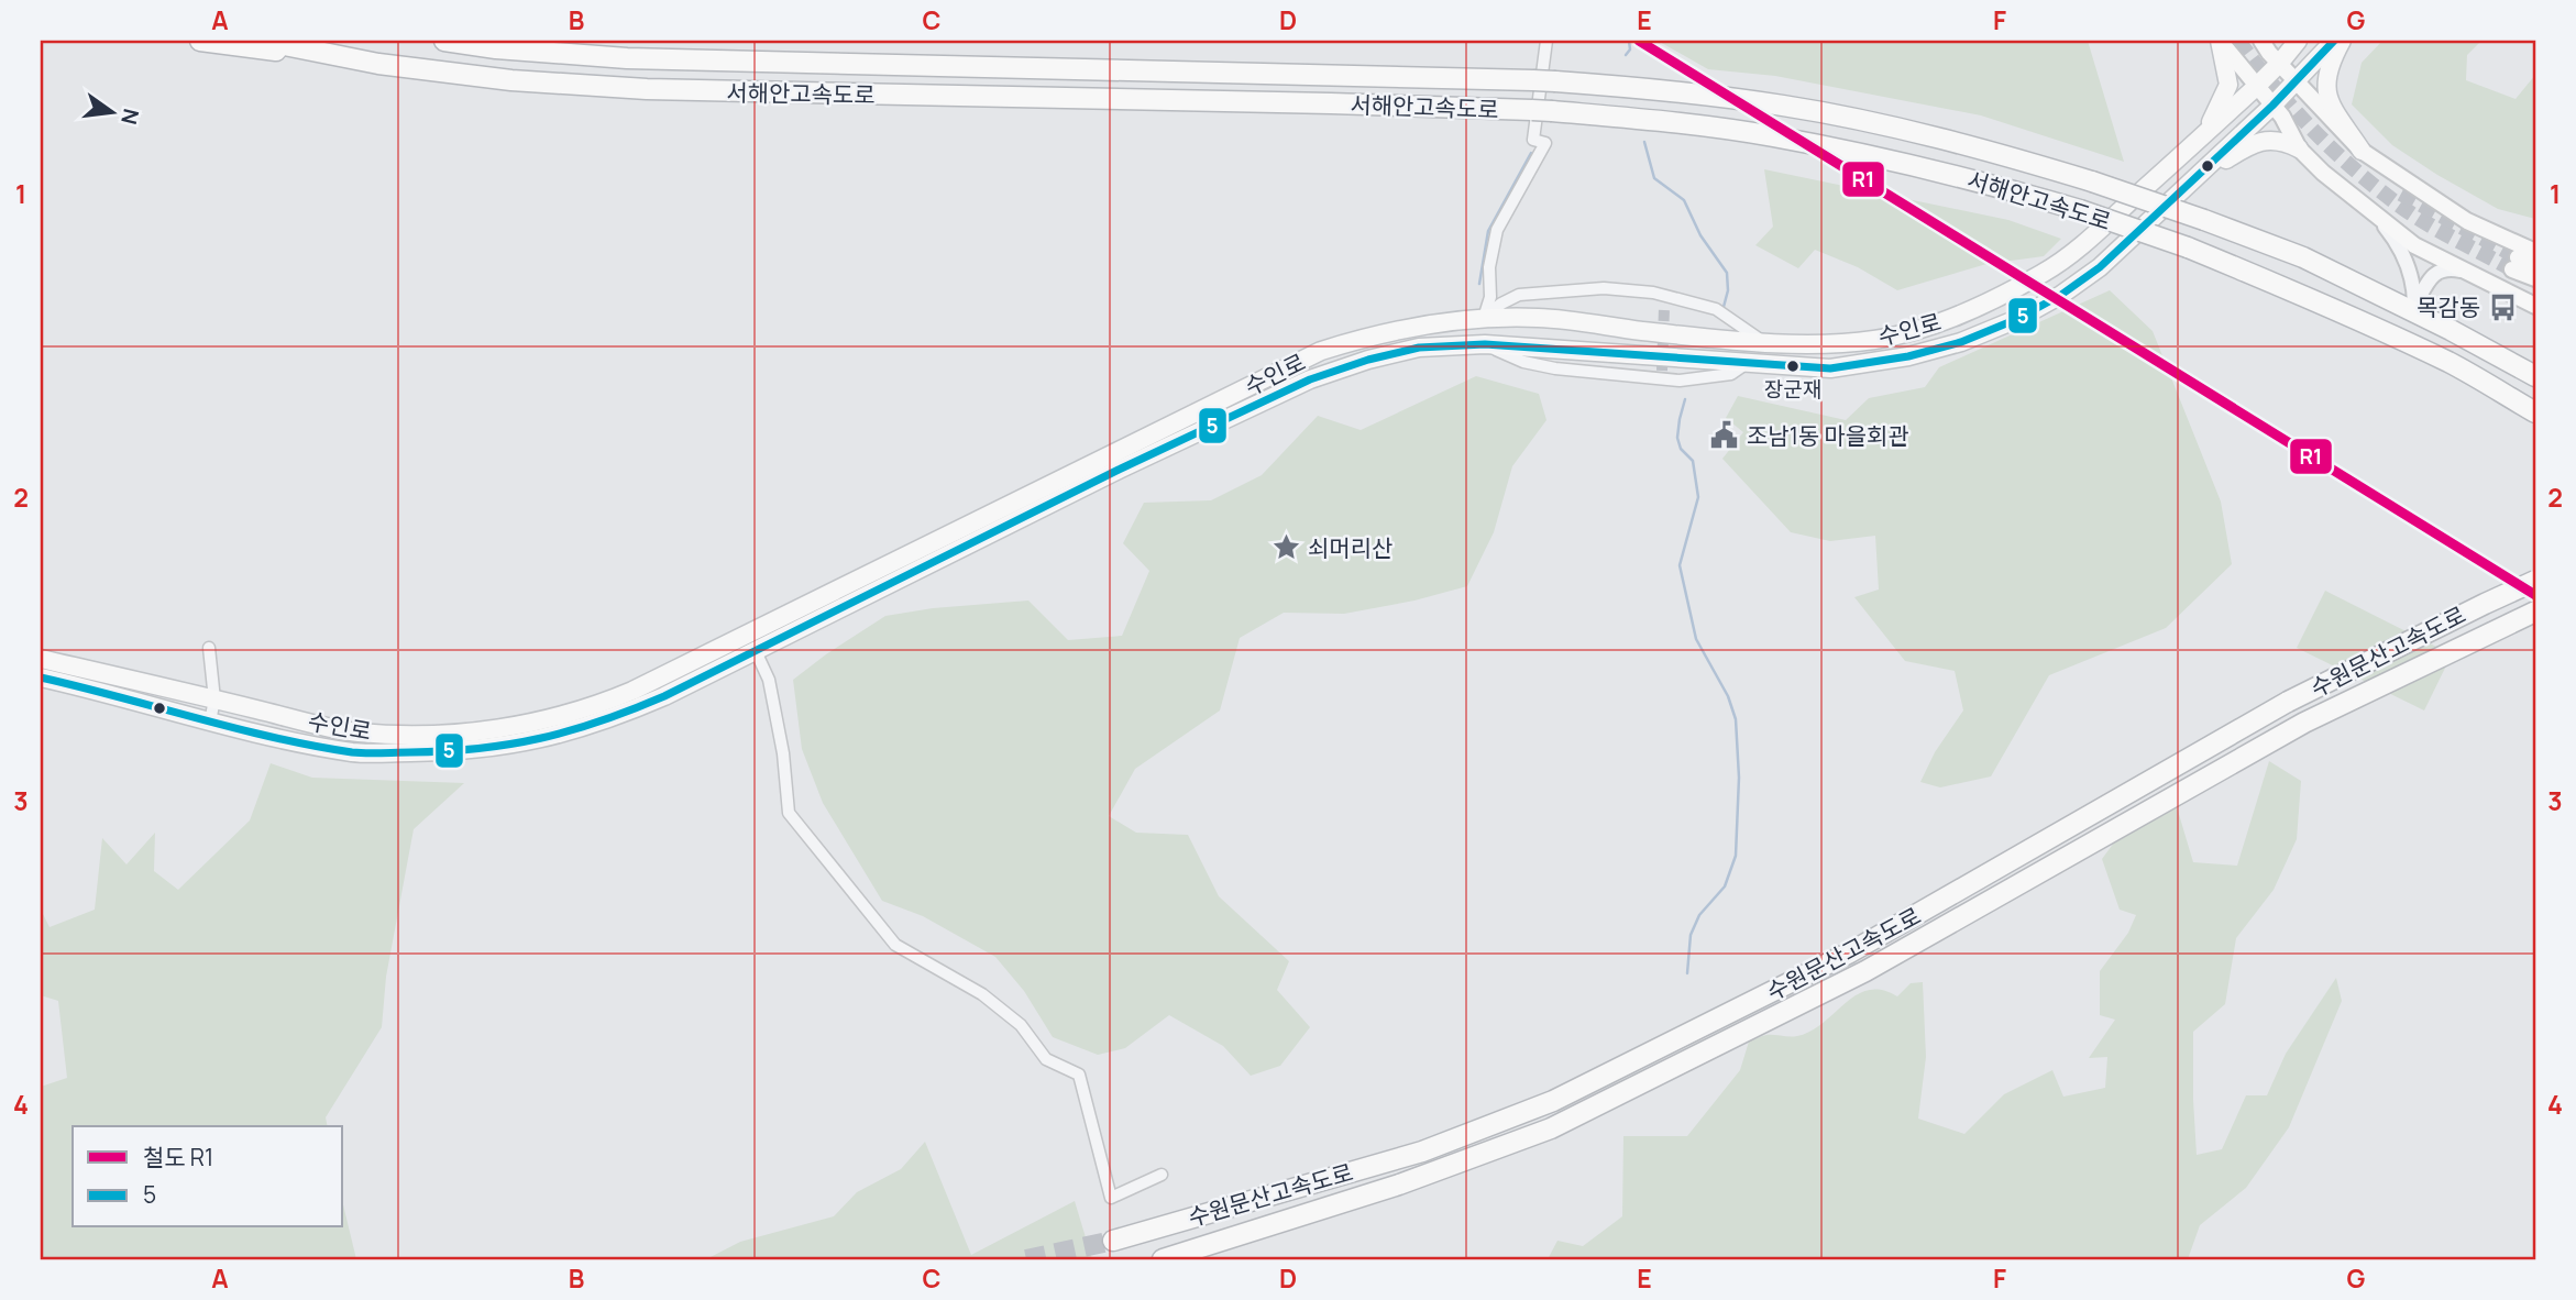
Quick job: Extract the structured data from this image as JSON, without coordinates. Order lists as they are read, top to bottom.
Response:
{
  "streets": {
    "highway": ["서해안고속도로", "수원문산고속도로"],
    "main road": ["수인로"]
  },
  "places": {
    "bus stop": ["목감동"],
    "other": ["장군재"],
    "public building": ["조남1동 마을회관"],
    "place": ["쇠머리산"]
  },
  "lines": ["rail line R1", "transit line 5"],
  "legend": ["철도 R1", "5"],
  "north": "right",
  "grid": {
    "columns": [
      "A",
      "B",
      "C",
      "D",
      "E",
      "F",
      "G"
    ],
    "rows": [
      "1",
      "2",
      "3",
      "4"
    ]
  }
}
